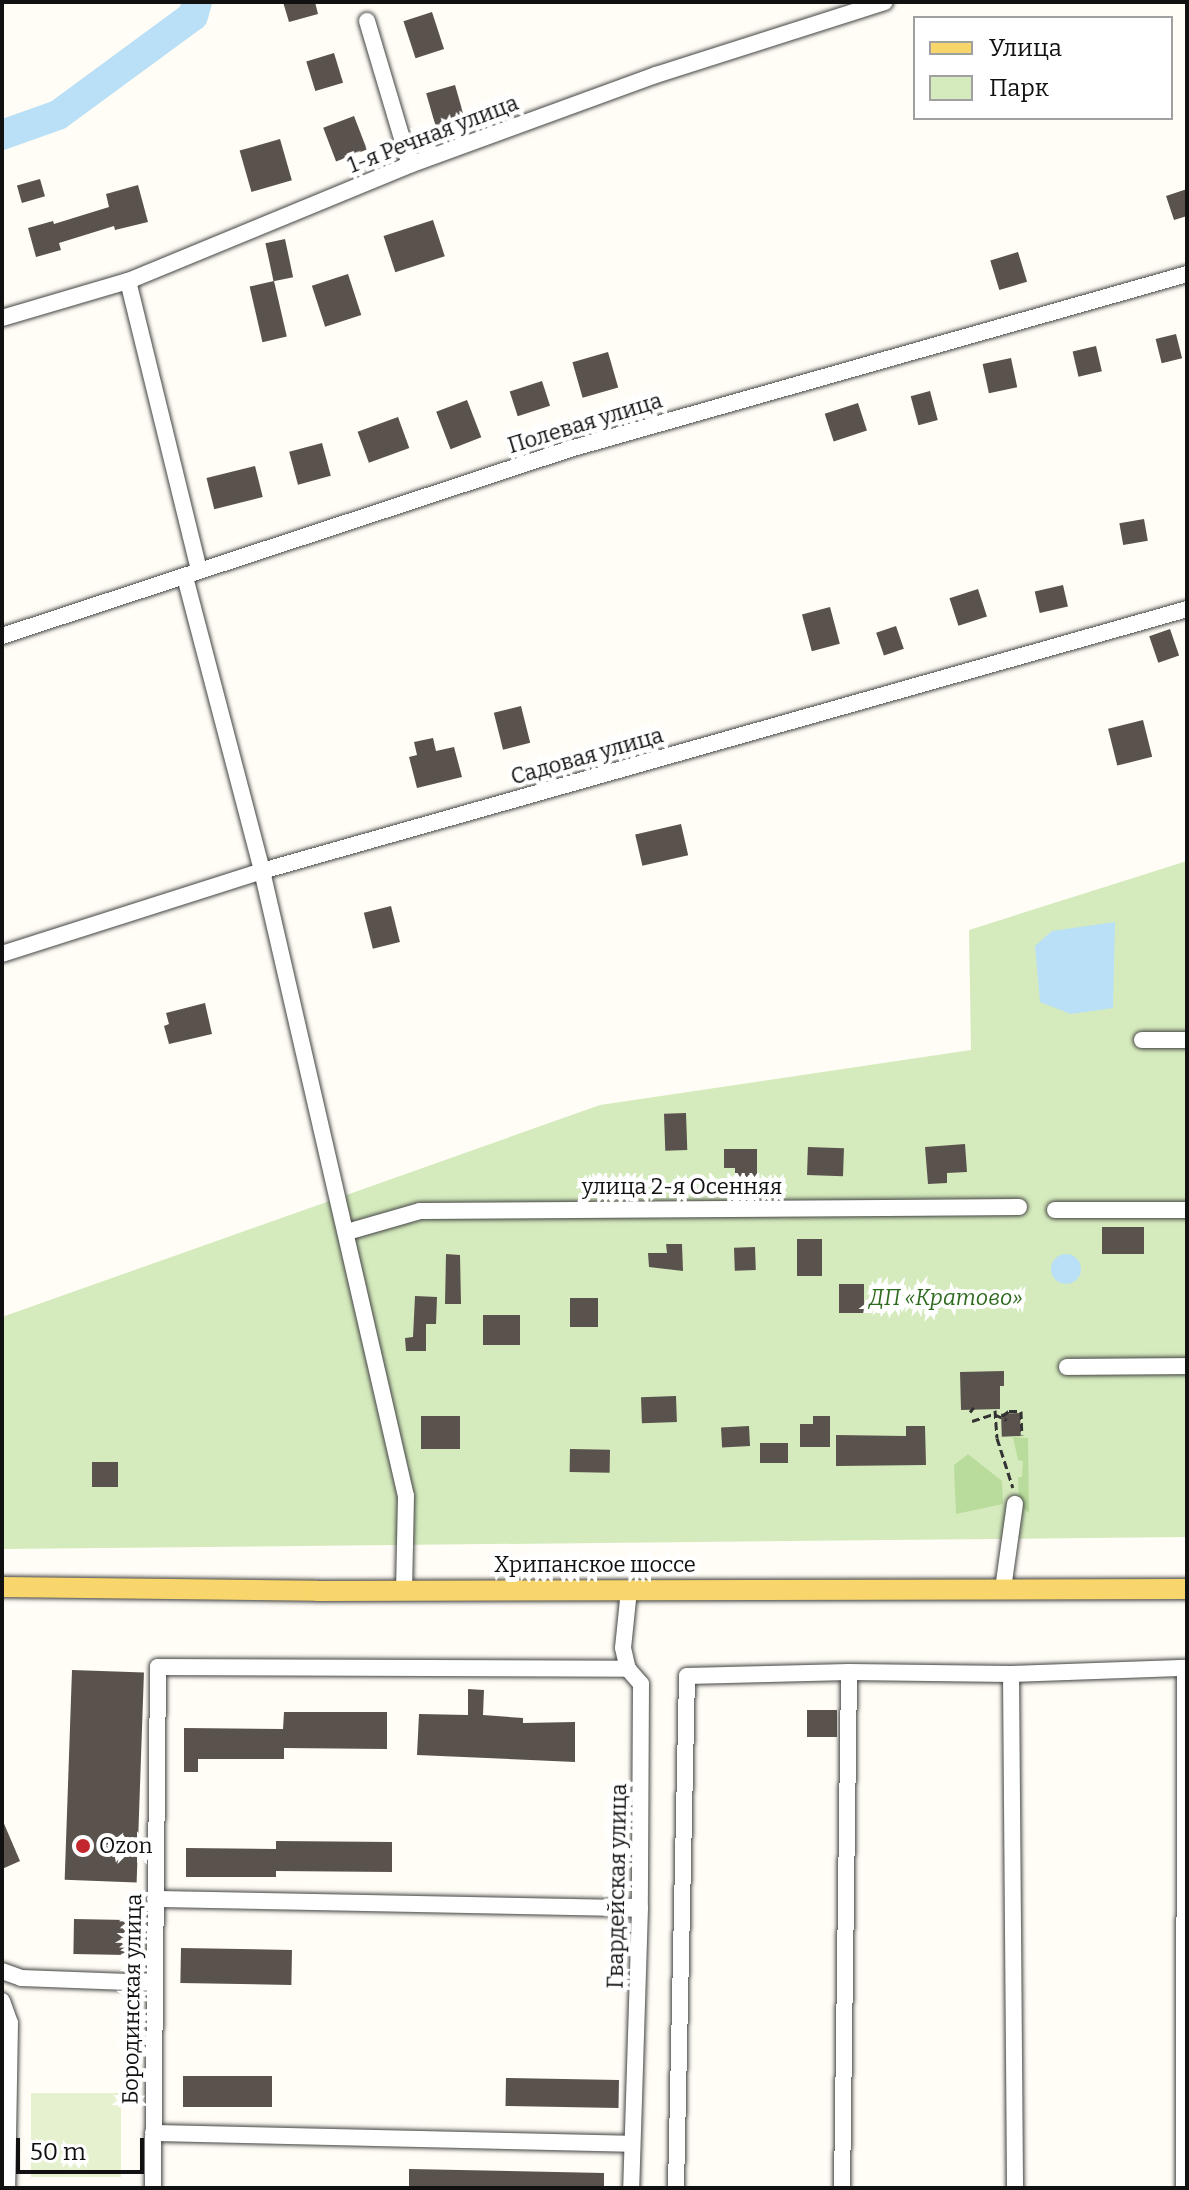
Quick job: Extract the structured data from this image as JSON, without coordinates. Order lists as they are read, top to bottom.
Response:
{
  "streets": {
    "main road": ["Хрипанское шоссе"],
    "street": [
      "1-я Речная улица",
      "Полевая улица",
      "Садовая улица",
      "улица 2-я Осенняя",
      "Гвардейская улица",
      "Бородинская улица"
    ]
  },
  "crossings": [
    ["Хрипанское шоссе", "Гвардейская улица"],
    ["Гвардейская улица", "Бородинская улица"]
  ],
  "parks": ["ДП «Кратово»"],
  "places": ["Ozon"],
  "legend": ["Улица", "Парк"],
  "scale_bar": "50 m"
}
